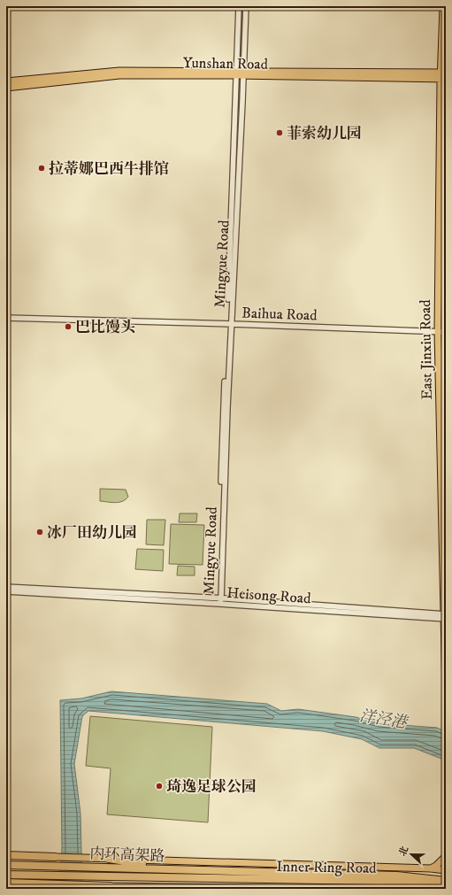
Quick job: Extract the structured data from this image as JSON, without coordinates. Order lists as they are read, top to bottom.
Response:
{
  "streets": {
    "highway": ["内环高架路", "Inner Ring Road"],
    "main road": ["Yunshan Road", "East Jinxiu Road"],
    "street": ["Mingyue Road", "Baihua Road", "Heisong Road"]
  },
  "crossings": [
    ["Yunshan Road", "Mingyue Road"],
    ["Yunshan Road", "East Jinxiu Road"],
    ["Mingyue Road", "Baihua Road"],
    ["Mingyue Road", "Heisong Road"],
    ["Baihua Road", "East Jinxiu Road"],
    ["East Jinxiu Road", "Heisong Road"],
    ["内环高架路", "Inner Ring Road"]
  ],
  "water": ["洋泾港"],
  "places": [
    "菲索幼儿园",
    "拉蒂娜巴西牛排馆",
    "巴比馒头",
    "冰厂田幼儿园",
    "琦逸足球公园"
  ],
  "north": "left"
}
